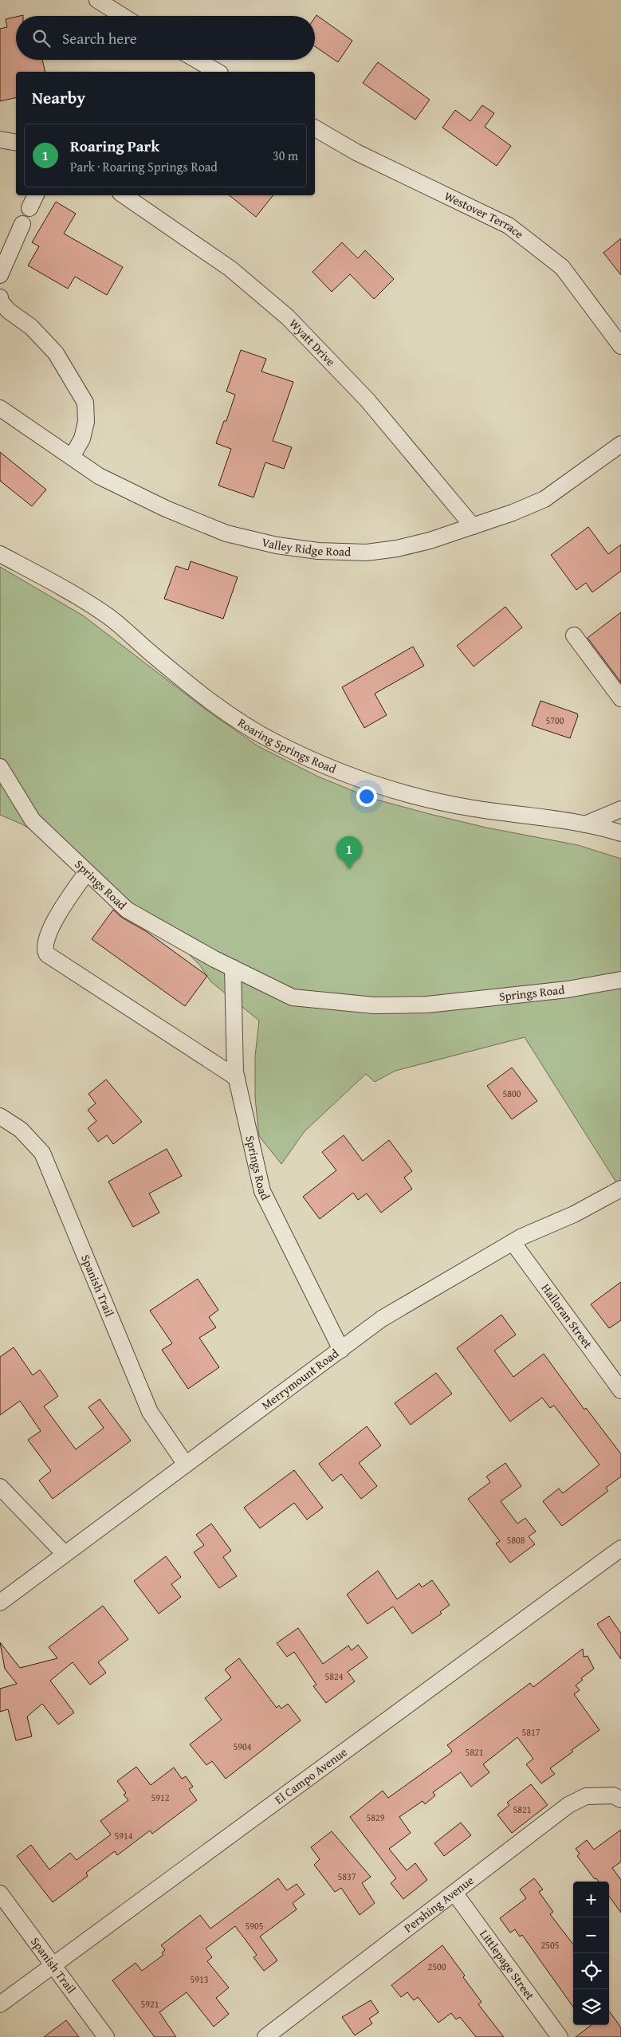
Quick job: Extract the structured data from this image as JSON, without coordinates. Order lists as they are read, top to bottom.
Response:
{
  "streets": {
    "street": [
      "Westover Terrace",
      "Wyatt Drive",
      "Valley Ridge Road",
      "Roaring Springs Road",
      "Springs Road",
      "Spanish Trail",
      "Halloran Street",
      "Merrymount Road",
      "El Campo Avenue",
      "Pershing Avenue",
      "Littlepage Street"
    ]
  },
  "crossings": [
    ["Wyatt Drive", "Valley Ridge Road"],
    ["Springs Road", "Merrymount Road"],
    ["Spanish Trail", "Merrymount Road"],
    ["Spanish Trail", "El Campo Avenue"],
    ["Halloran Street", "Merrymount Road"],
    ["Pershing Avenue", "Littlepage Street"]
  ],
  "house_numbers": [
    "5700",
    "5800",
    "5808",
    "5824",
    "5817",
    "5904",
    "5821",
    "5912",
    "5821",
    "5829",
    "5914",
    "5837",
    "5905",
    "2505",
    "2500",
    "5913",
    "5921"
  ],
  "page": {
    "search": "Search here",
    "heading": "Nearby",
    "list": [
      {
        "mark": "1",
        "name": "Roaring Park",
        "note": "Park · Roaring Springs Road",
        "value": "30 m"
      }
    ],
    "pins": "1",
    "map_buttons": ["+", "−"]
  }
}
